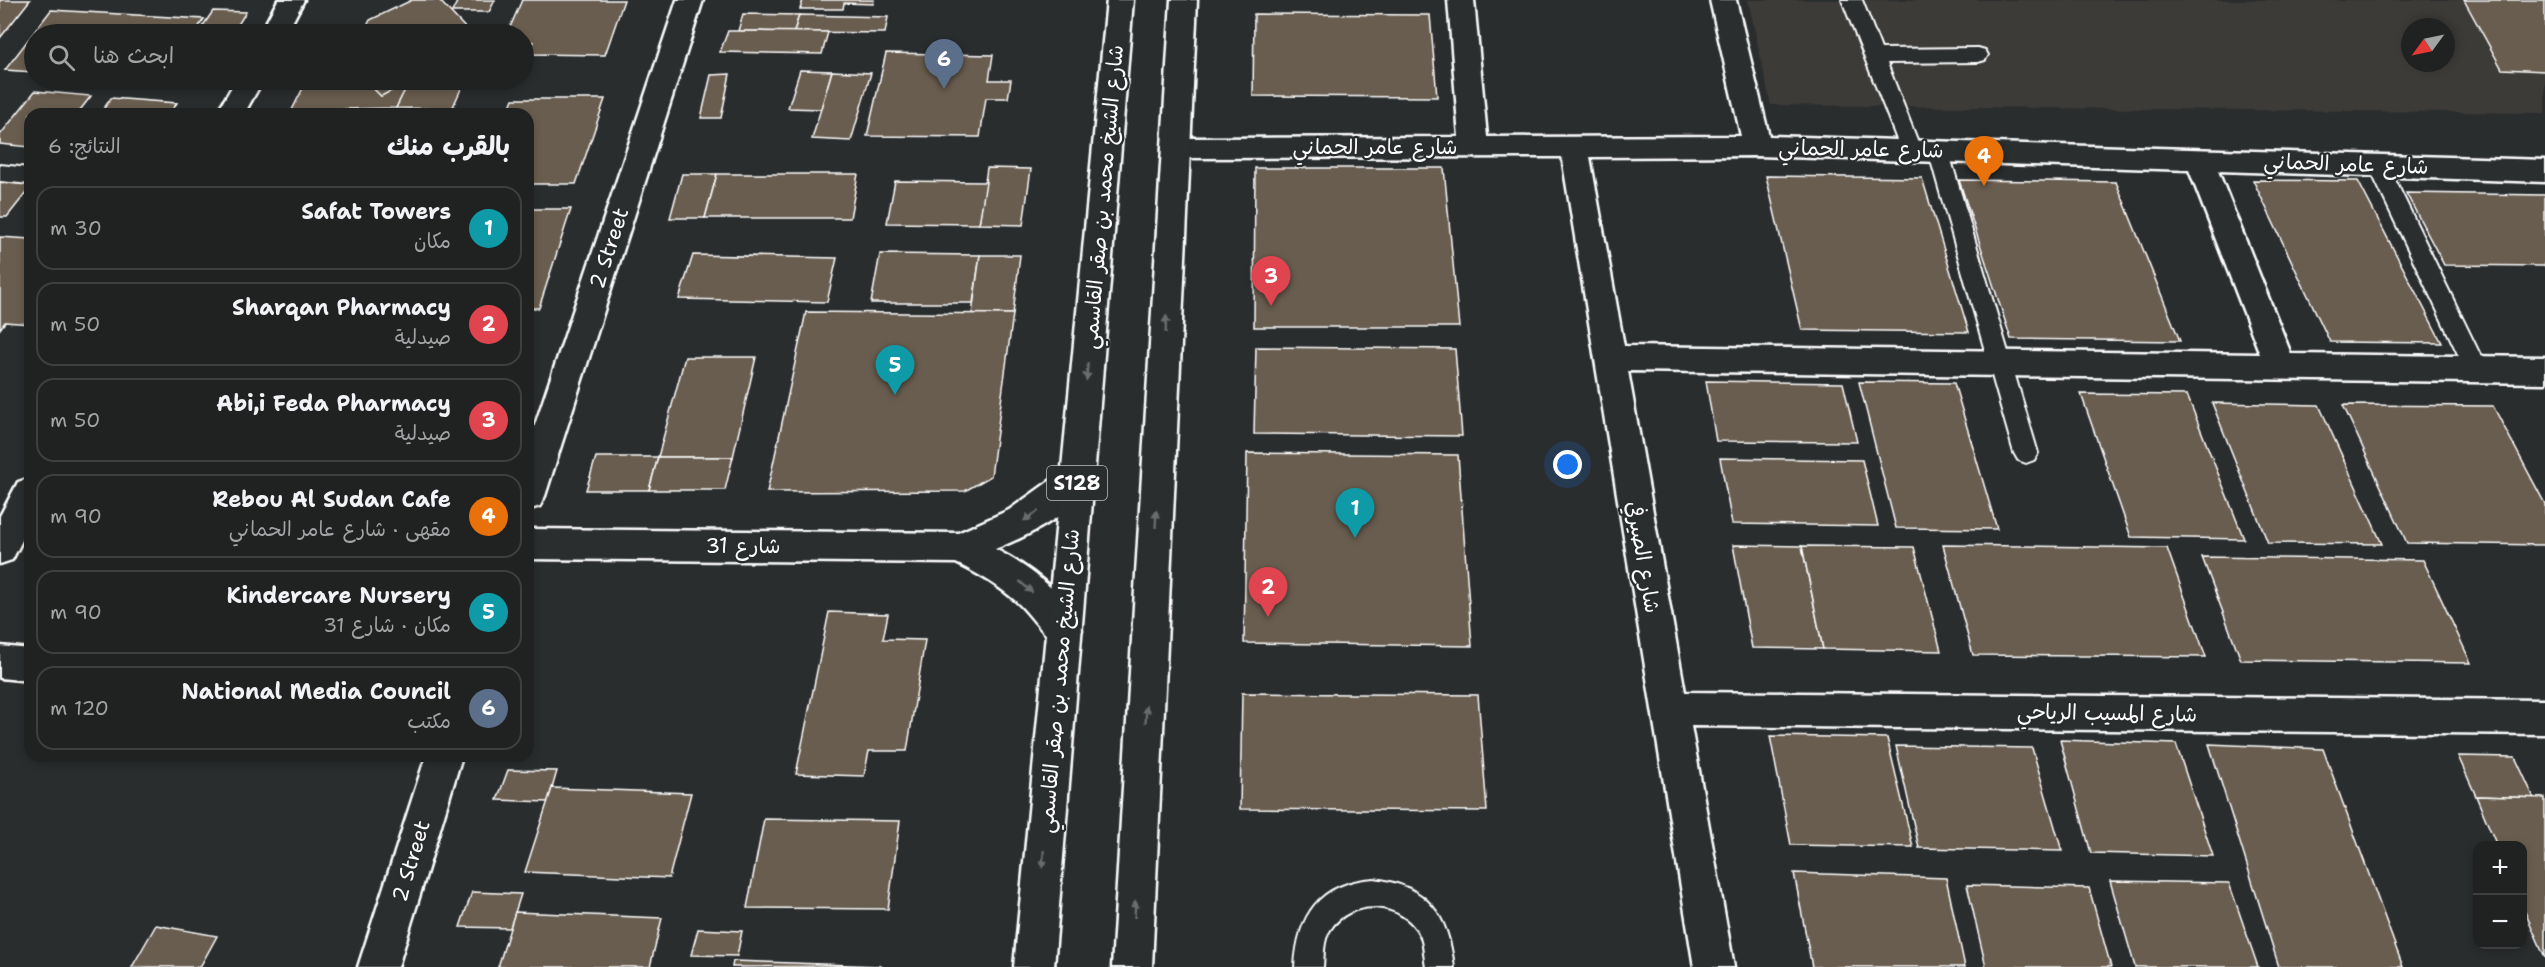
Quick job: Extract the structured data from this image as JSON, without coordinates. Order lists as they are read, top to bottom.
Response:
{
  "streets": {
    "street": [
      "شارع عامر الحماني",
      "شارع الشيخ محمد بن صقر القاسمي",
      "2 Street",
      "S128",
      "شارع 31",
      "شارع الصيرفي",
      "شارع المسيب الرياحي"
    ]
  },
  "crossings": [
    ["شارع عامر الحماني", "شارع الصيرفي"],
    ["شارع الشيخ محمد بن صقر القاسمي", "شارع 31"],
    ["شارع الصيرفي", "شارع المسيب الرياحي"]
  ],
  "north": "bottom left",
  "page": {
    "search": "ابحث هنا",
    "pins": [
      "6",
      "4",
      "3",
      "5",
      "1",
      "2"
    ],
    "heading": ["بالقرب منك", "النتائج: 6"],
    "list": [
      {
        "mark": "1",
        "name": "Safat Towers",
        "note": "مكان",
        "value": "30 m"
      },
      {
        "mark": "2",
        "name": "Sharqan Pharmacy",
        "note": "صيدلية",
        "value": "50 m"
      },
      {
        "mark": "3",
        "name": "Abi,i Feda Pharmacy",
        "note": "صيدلية",
        "value": "50 m"
      },
      {
        "mark": "4",
        "name": "Rebou Al Sudan Cafe",
        "note": "مقهى · شارع عامر الحماني",
        "value": "90 m"
      },
      {
        "mark": "5",
        "name": "Kindercare Nursery",
        "note": "مكان · شارع 31",
        "value": "90 m"
      },
      {
        "mark": "6",
        "name": "National Media Council",
        "note": "مكتب",
        "value": "120 m"
      }
    ],
    "map_buttons": ["+", "−"]
  }
}
